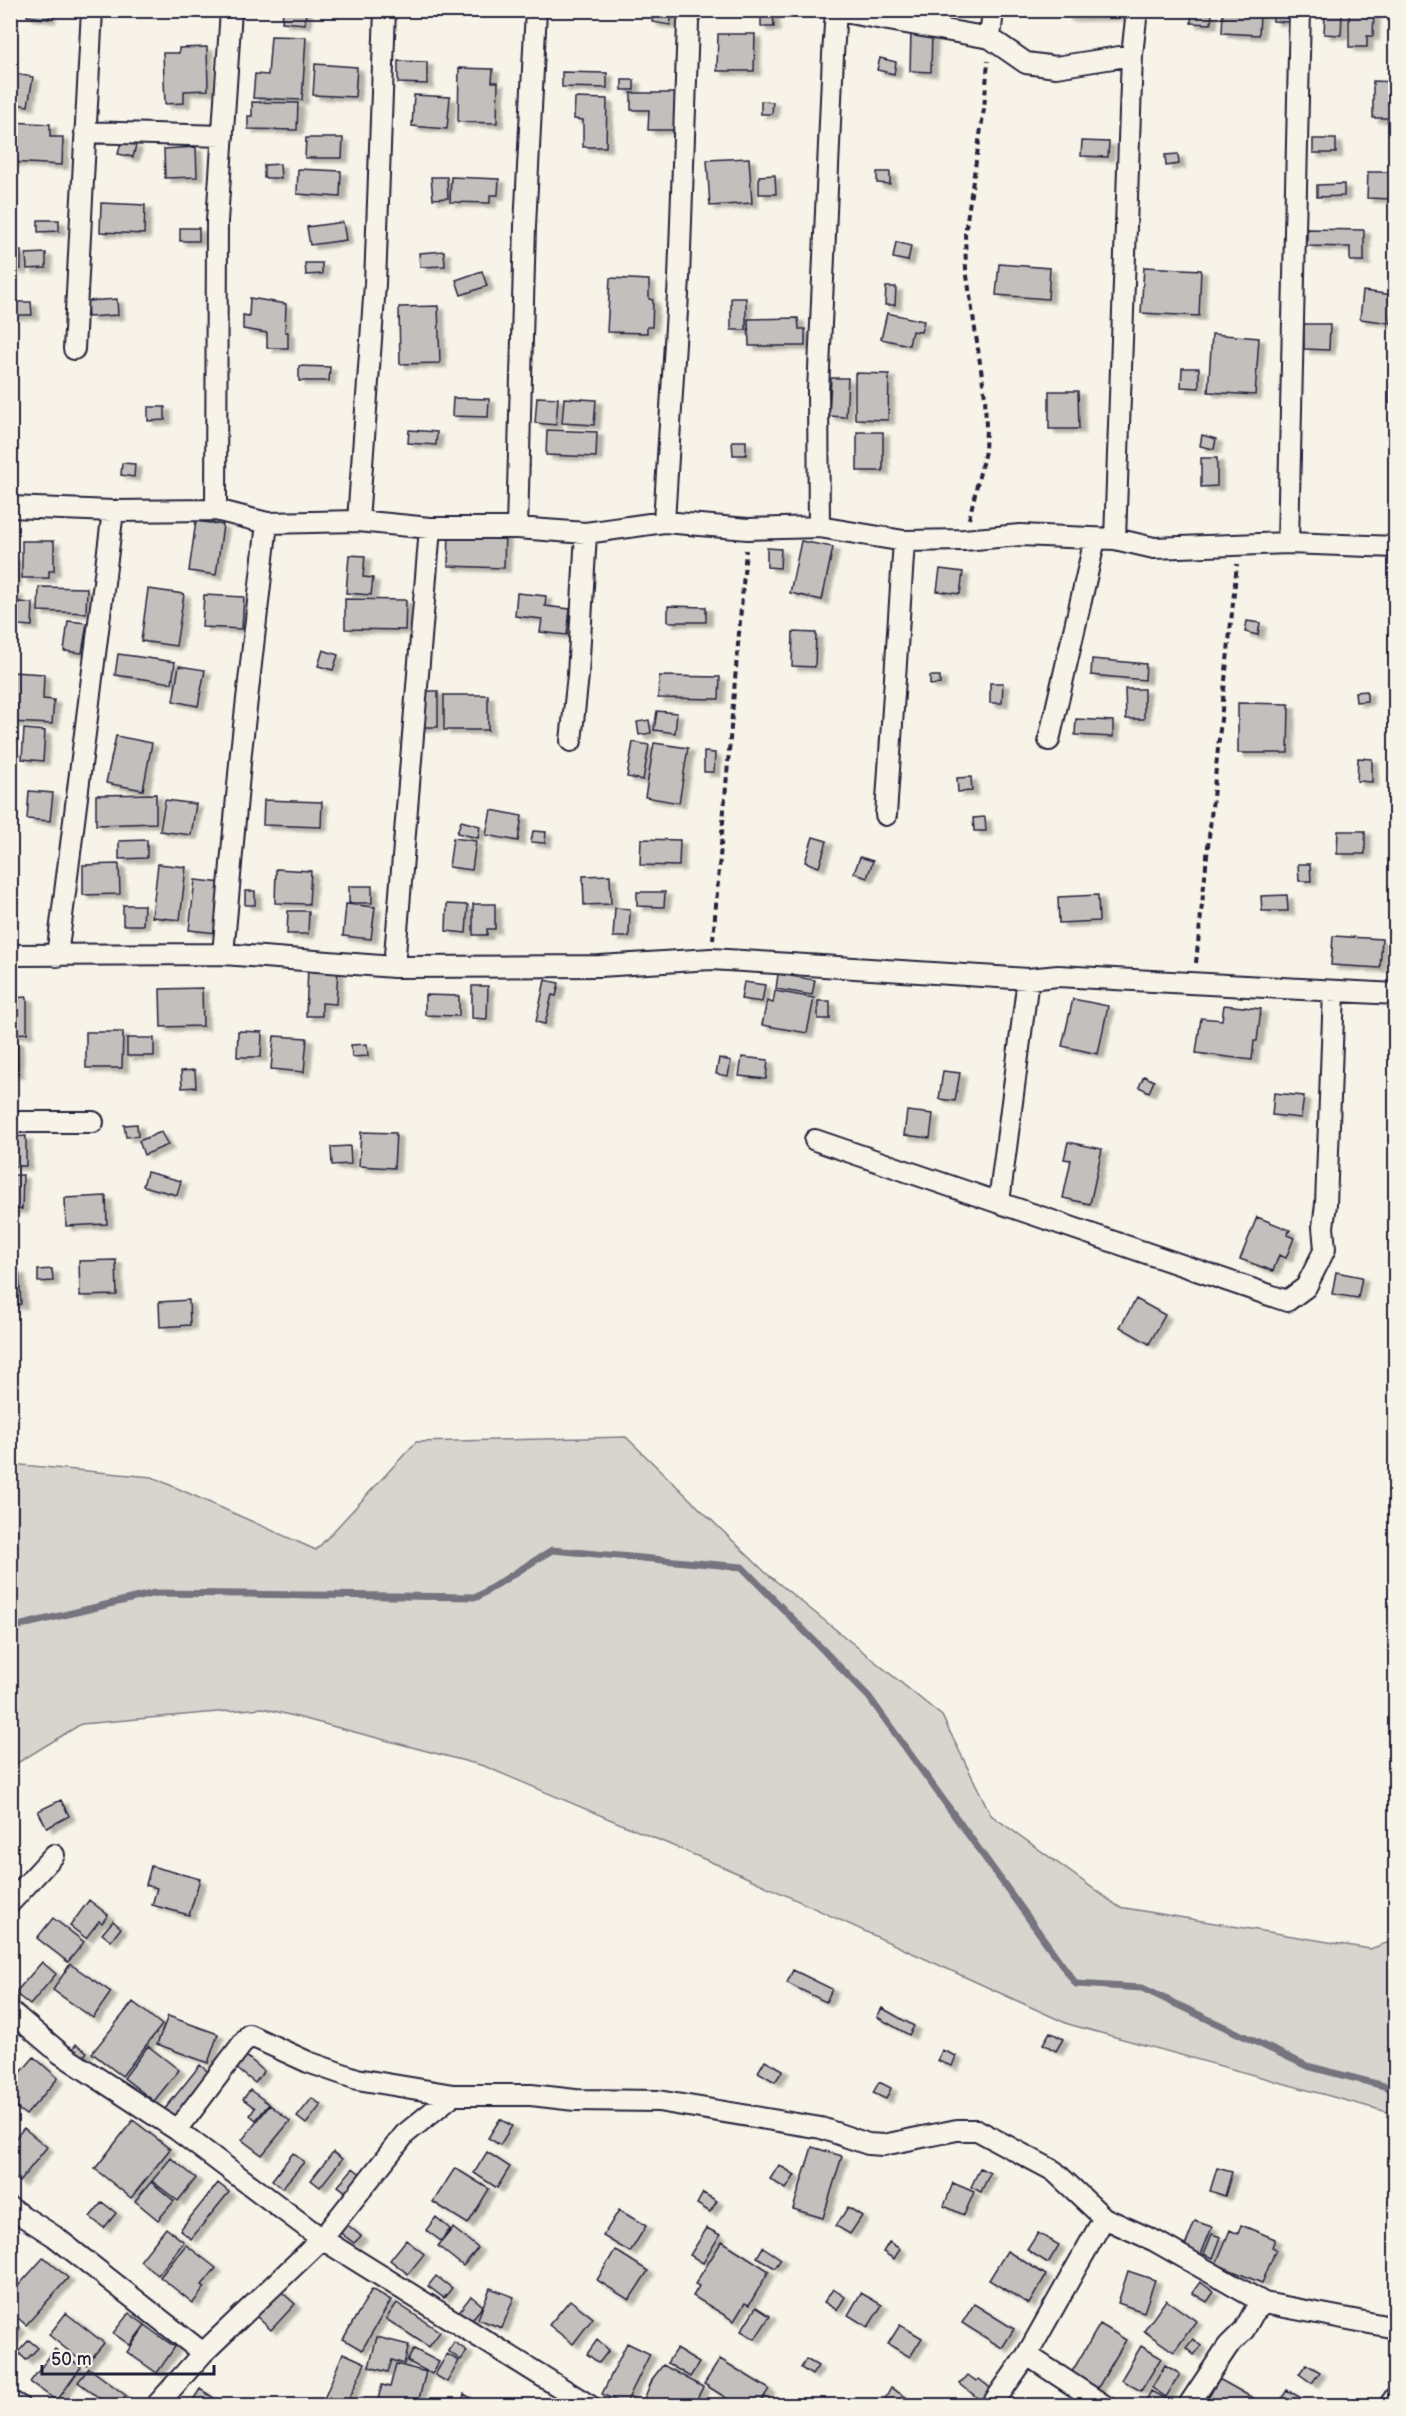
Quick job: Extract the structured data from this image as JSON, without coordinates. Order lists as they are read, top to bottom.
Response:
{
  "scale_bar": "50 m"
}
